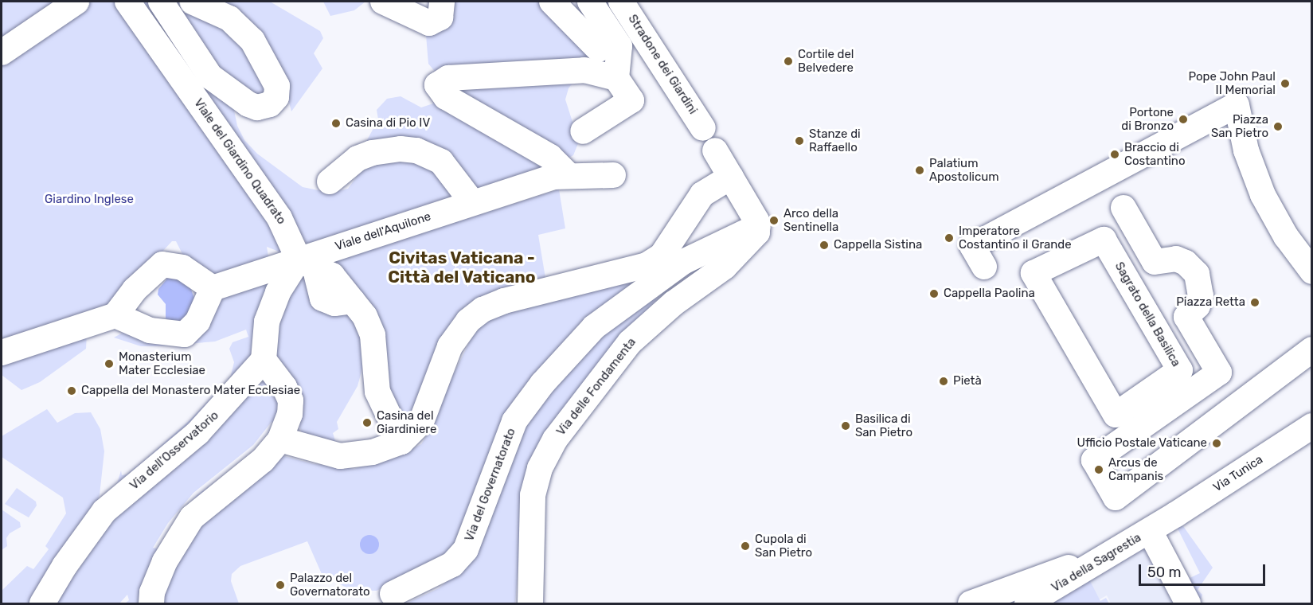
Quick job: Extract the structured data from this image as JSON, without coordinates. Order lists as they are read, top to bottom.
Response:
{
  "streets": {
    "street": [
      "Stradone dei Giardini",
      "Viale del Giardino Quadrato",
      "Viale dell'Aquilone",
      "Sagrato della Basilica",
      "Via delle Fondamenta",
      "Via dell'Osservatorio",
      "Via Tunica",
      "Via del Governatorato",
      "Via della Sagrestia"
    ]
  },
  "crossings": [
    ["Viale del Giardino Quadrato", "Viale dell'Aquilone"],
    ["Via delle Fondamenta", "Via del Governatorato"],
    ["Via Tunica", "Via della Sagrestia"]
  ],
  "districts": ["Civitas Vaticana - Città del Vaticano"],
  "parks": ["Giardino Inglese"],
  "places": [
    "Cortile del Belvedere",
    "Pope John Paul II Memorial",
    "Portone di Bronzo",
    "Casina di Pio IV",
    "Piazza San Pietro",
    "Stanze di Raffaello",
    "Braccio di Costantino",
    "Palatium Apostolicum",
    "Arco della Sentinella",
    "Imperatore Costantino il Grande",
    "Cappella Sistina",
    "Cappella Paolina",
    "Piazza Retta",
    "Monasterium Mater Ecclesiae",
    "Pietà",
    "Cappella del Monastero Mater Ecclesiae",
    "Casina del Giardiniere",
    "Basilica di San Pietro",
    "Ufficio Postale Vaticane",
    "Arcus de Campanis",
    "Cupola di San Pietro",
    "Palazzo del Governatorato"
  ],
  "scale_bar": "50 m"
}
